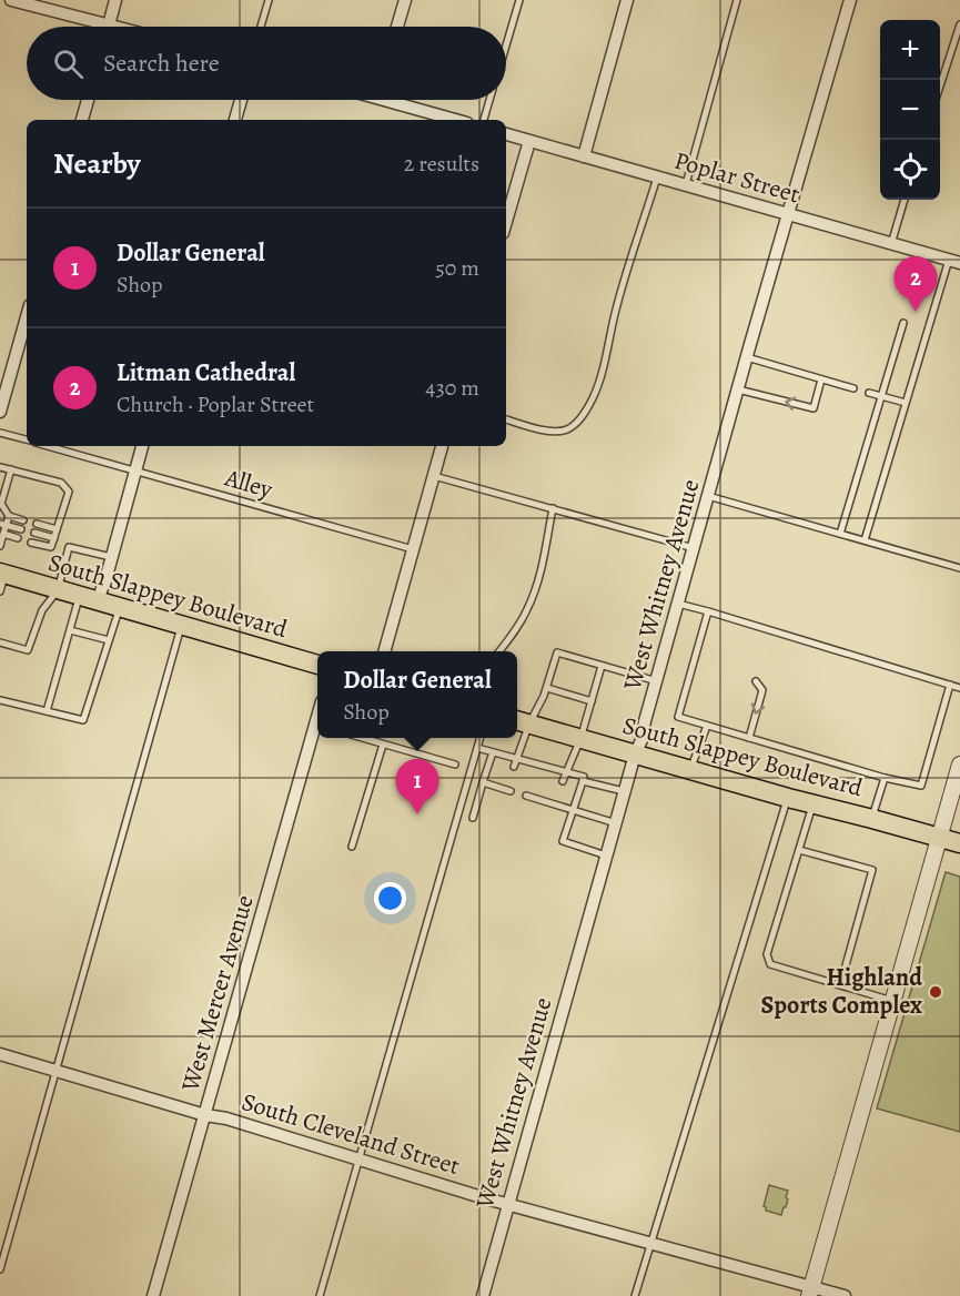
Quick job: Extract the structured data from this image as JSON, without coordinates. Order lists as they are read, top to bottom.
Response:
{
  "streets": {
    "main road": ["South Slappey Boulevard"],
    "street": [
      "Poplar Street",
      "West Whitney Avenue",
      "West Mercer Avenue",
      "South Cleveland Street"
    ],
    "lane": ["Alley"]
  },
  "crossings": [
    ["Poplar Street", "West Whitney Avenue"],
    ["West Whitney Avenue", "South Slappey Boulevard"],
    ["West Whitney Avenue", "South Cleveland Street"],
    ["West Mercer Avenue", "South Cleveland Street"]
  ],
  "places": ["Highland Sports Complex"],
  "page": {
    "map_buttons": ["+", "−"],
    "search": "Search here",
    "heading": ["Nearby", "2 results"],
    "list": [
      {
        "mark": "1",
        "name": "Dollar General",
        "note": "Shop",
        "value": "50 m"
      },
      {
        "mark": "2",
        "name": "Litman Cathedral",
        "note": "Church · Poplar Street",
        "value": "430 m"
      }
    ],
    "pins": ["2", "1"],
    "popup": ["Dollar General", "Shop"]
  }
}
